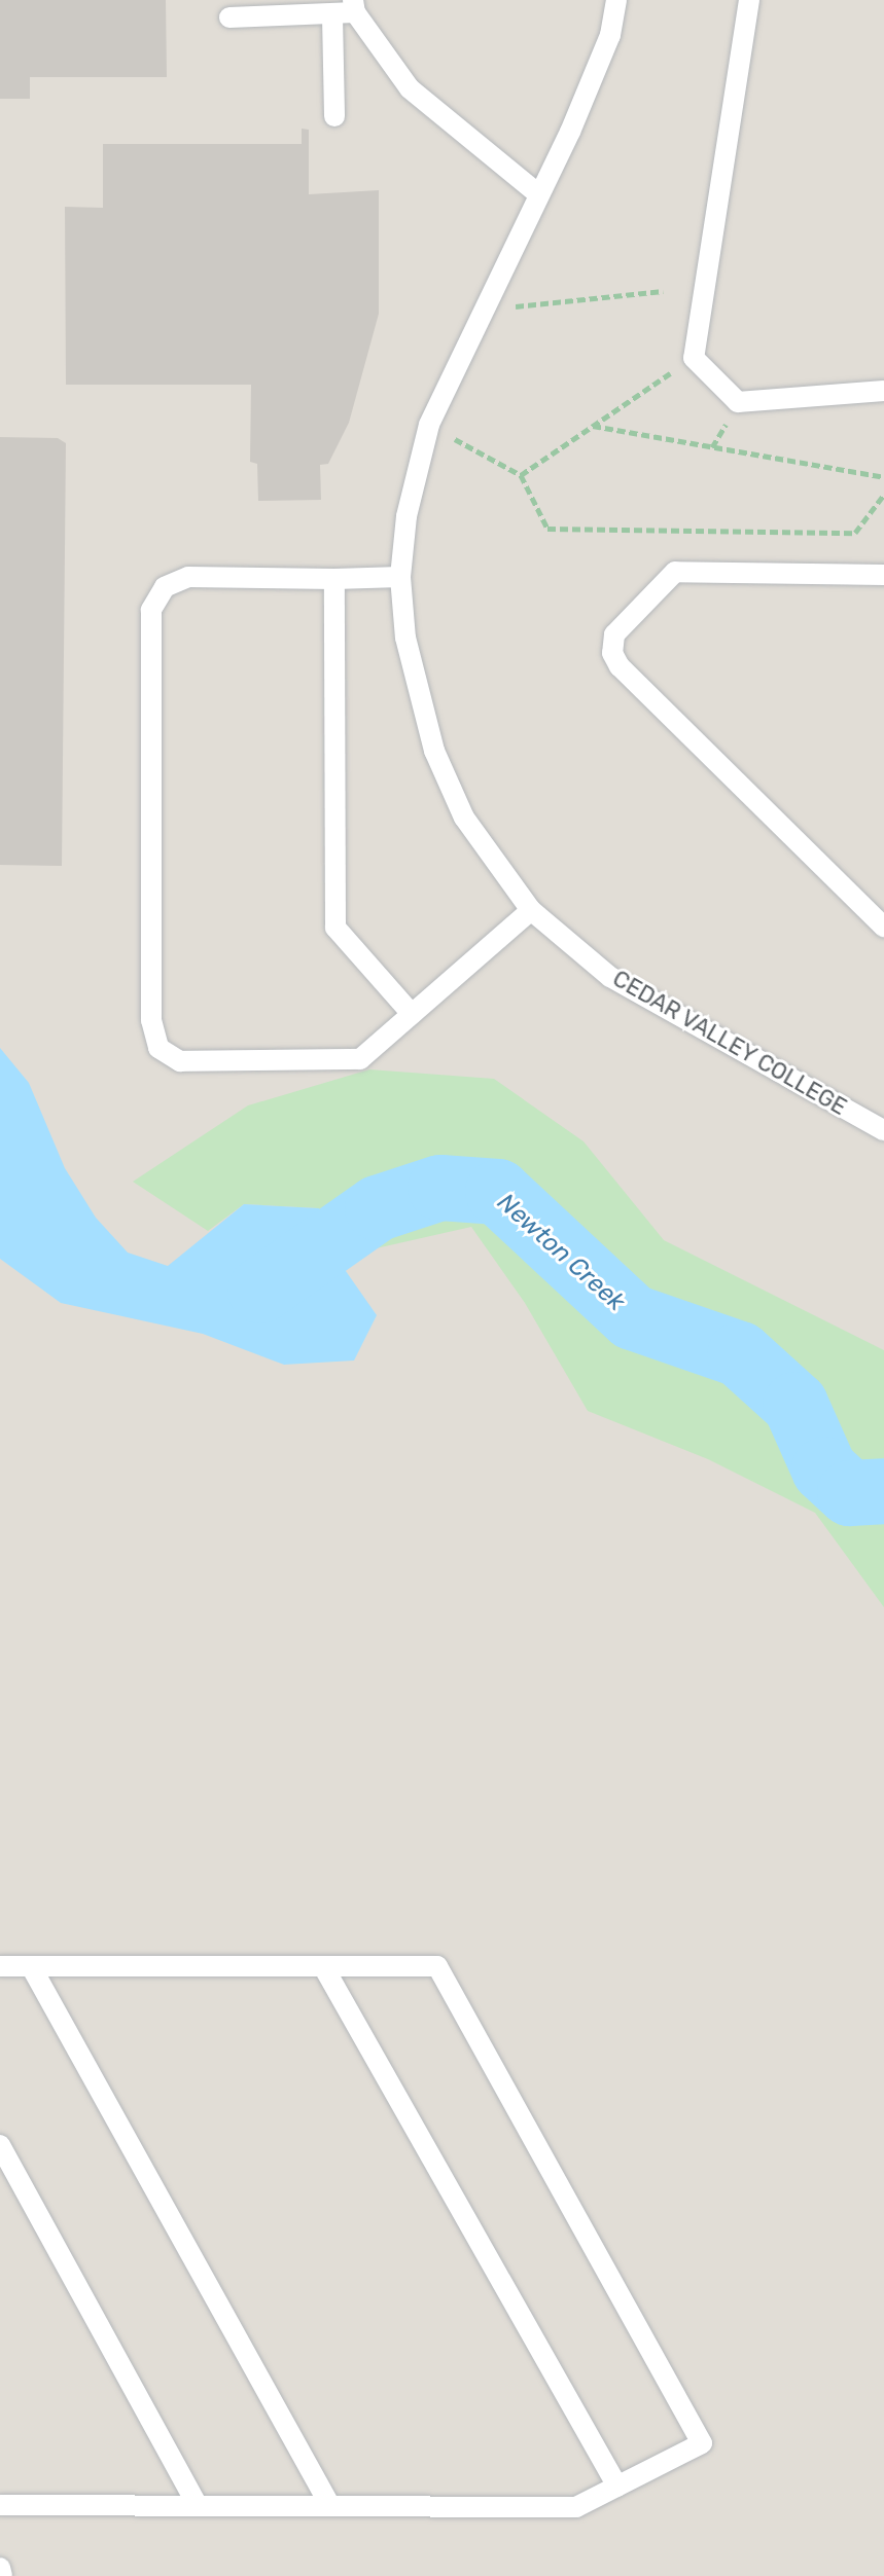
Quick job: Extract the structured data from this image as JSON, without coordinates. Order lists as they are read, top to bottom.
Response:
{
  "streets": {
    "lane": ["CEDAR VALLEY COLLEGE"]
  },
  "water": ["Newton Creek"]
}
